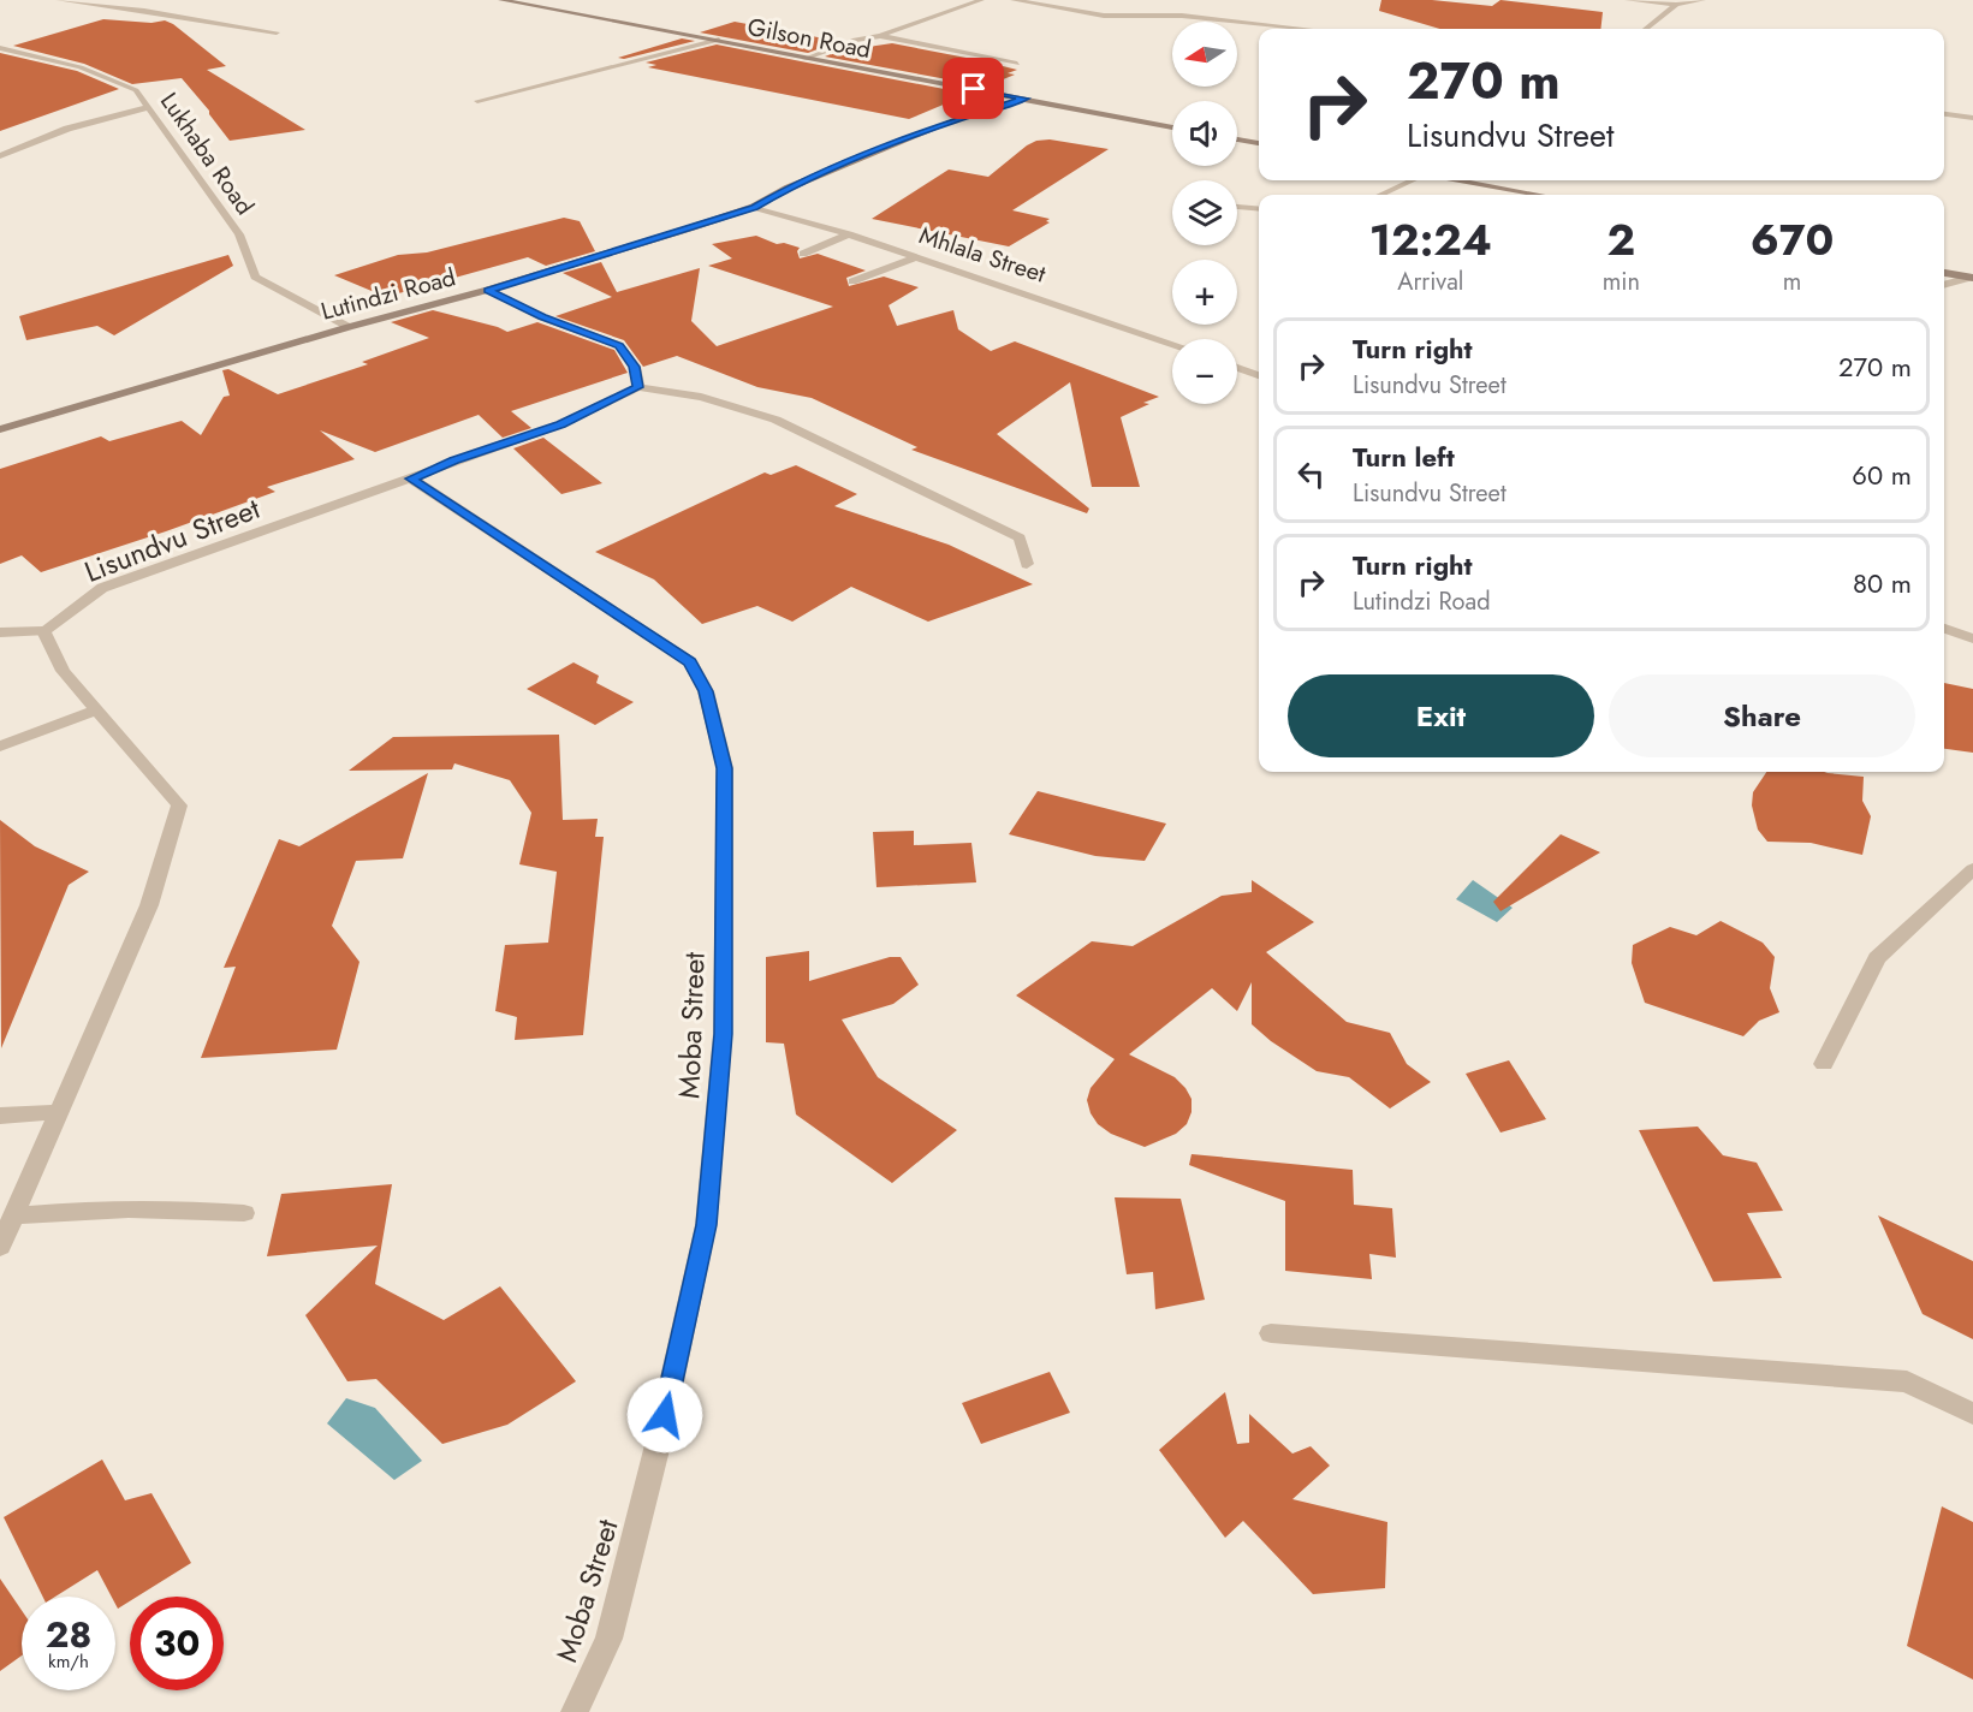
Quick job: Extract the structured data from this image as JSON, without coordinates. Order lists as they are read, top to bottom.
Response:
{
  "streets": {
    "street": [
      "Gilson Road",
      "Lukhaba Road",
      "Mhlala Street",
      "Lutindzi Road",
      "Lisundvu Street",
      "Moba Street"
    ]
  },
  "crossings": [
    ["Gilson Road", "Lutindzi Road"],
    ["Lukhaba Road", "Lutindzi Road"],
    ["Mhlala Street", "Lutindzi Road"],
    ["Lisundvu Street", "Moba Street"]
  ],
  "north": "left",
  "page": {
    "map_buttons": ["+", "−"],
    "turn": ["270 m", "Lisundvu Street"],
    "eta": [
      "12:24",
      "Arrival",
      "2",
      "min",
      "670",
      "m"
    ],
    "list": [
      {
        "name": "Turn right",
        "note": "Lisundvu Street",
        "value": "270 m"
      },
      {
        "name": "Turn left",
        "note": "Lisundvu Street",
        "value": "60 m"
      },
      {
        "name": "Turn right",
        "note": "Lutindzi Road",
        "value": "80 m"
      }
    ],
    "buttons": ["Exit", "Share"],
    "speed": "28 km/h",
    "limit": "30"
  }
}
